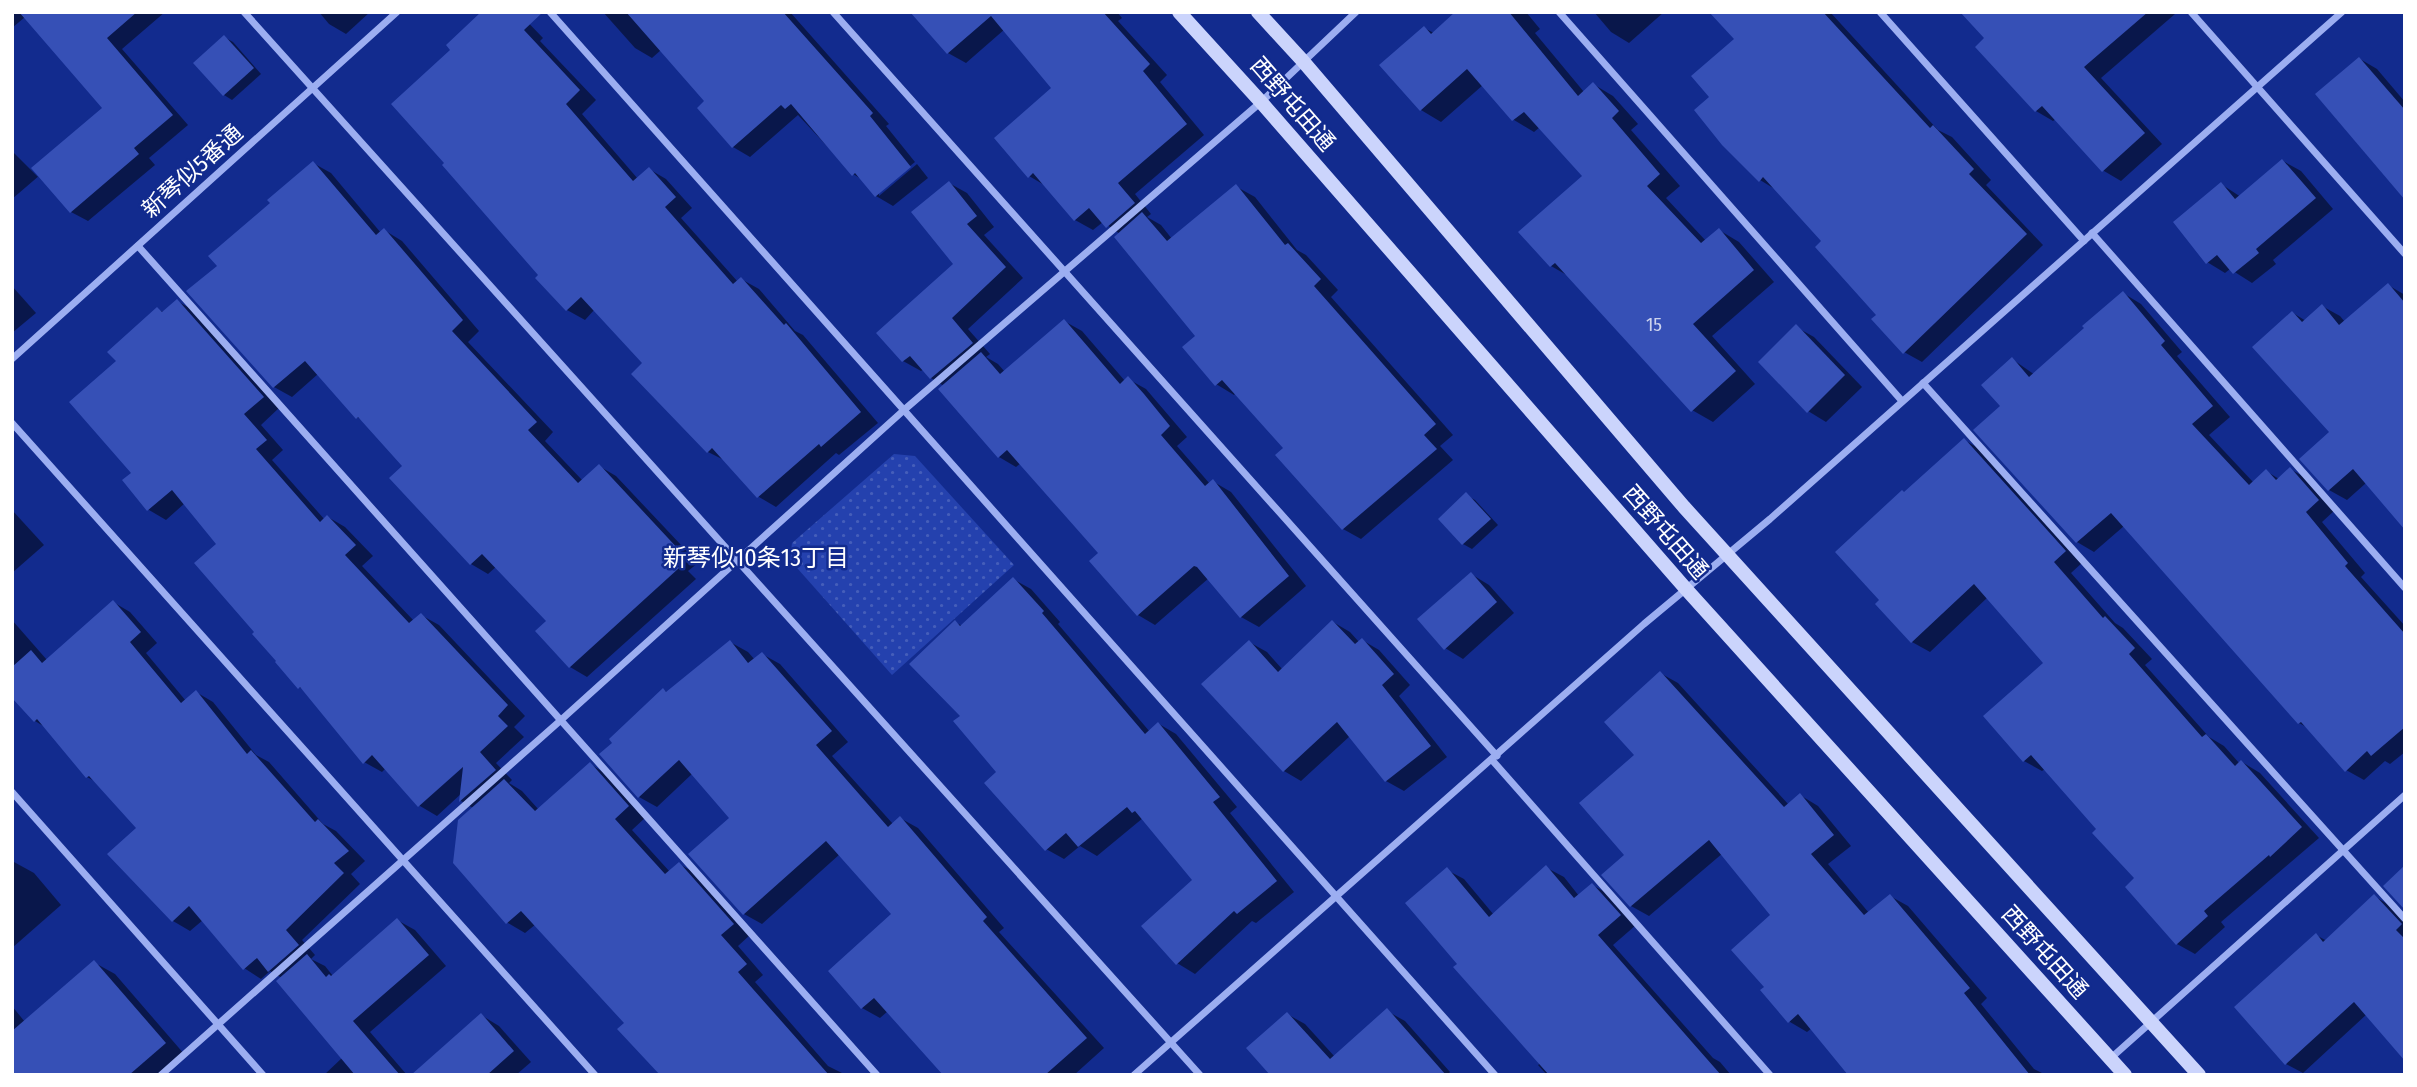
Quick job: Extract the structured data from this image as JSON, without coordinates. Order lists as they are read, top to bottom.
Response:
{
  "streets": {
    "street": ["西野屯田通", "新琴似5番通"]
  },
  "districts": ["新琴似10条13丁目"],
  "house_numbers": ["15"]
}
